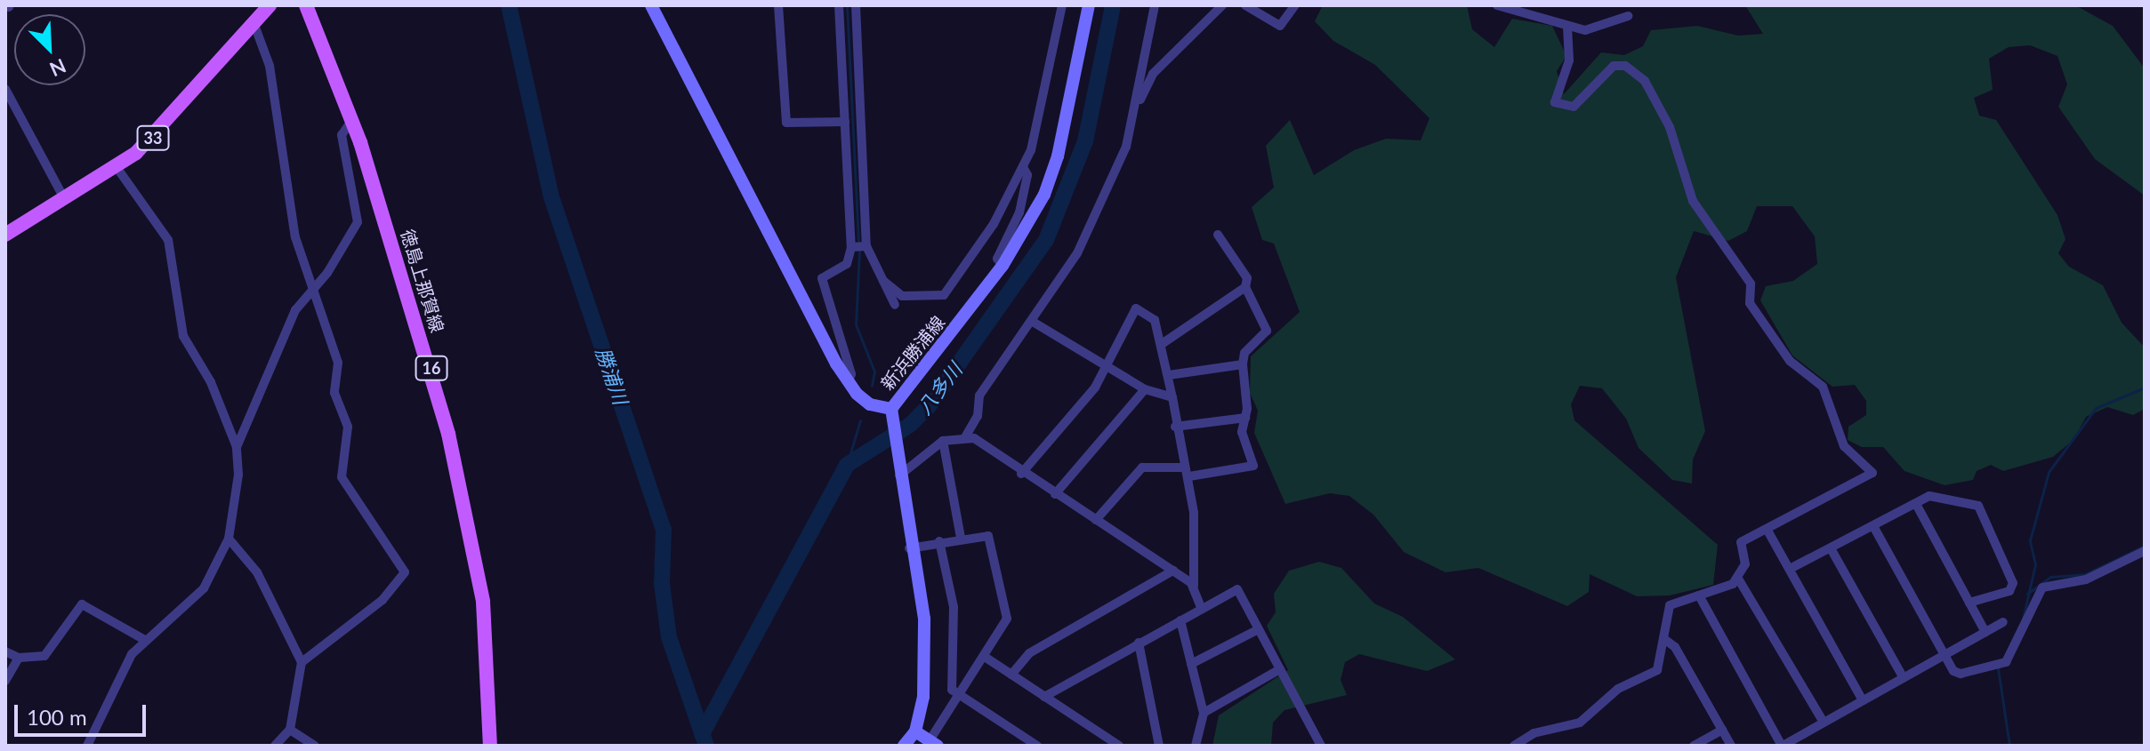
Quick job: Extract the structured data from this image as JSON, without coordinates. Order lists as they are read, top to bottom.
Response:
{
  "streets": {
    "main road": [
      "33",
      "徳島上那賀線",
      "新浜勝浦線",
      "16"
    ]
  },
  "water": ["勝浦川", "八多川"],
  "scale_bar": "100 m",
  "north": "bottom right"
}
